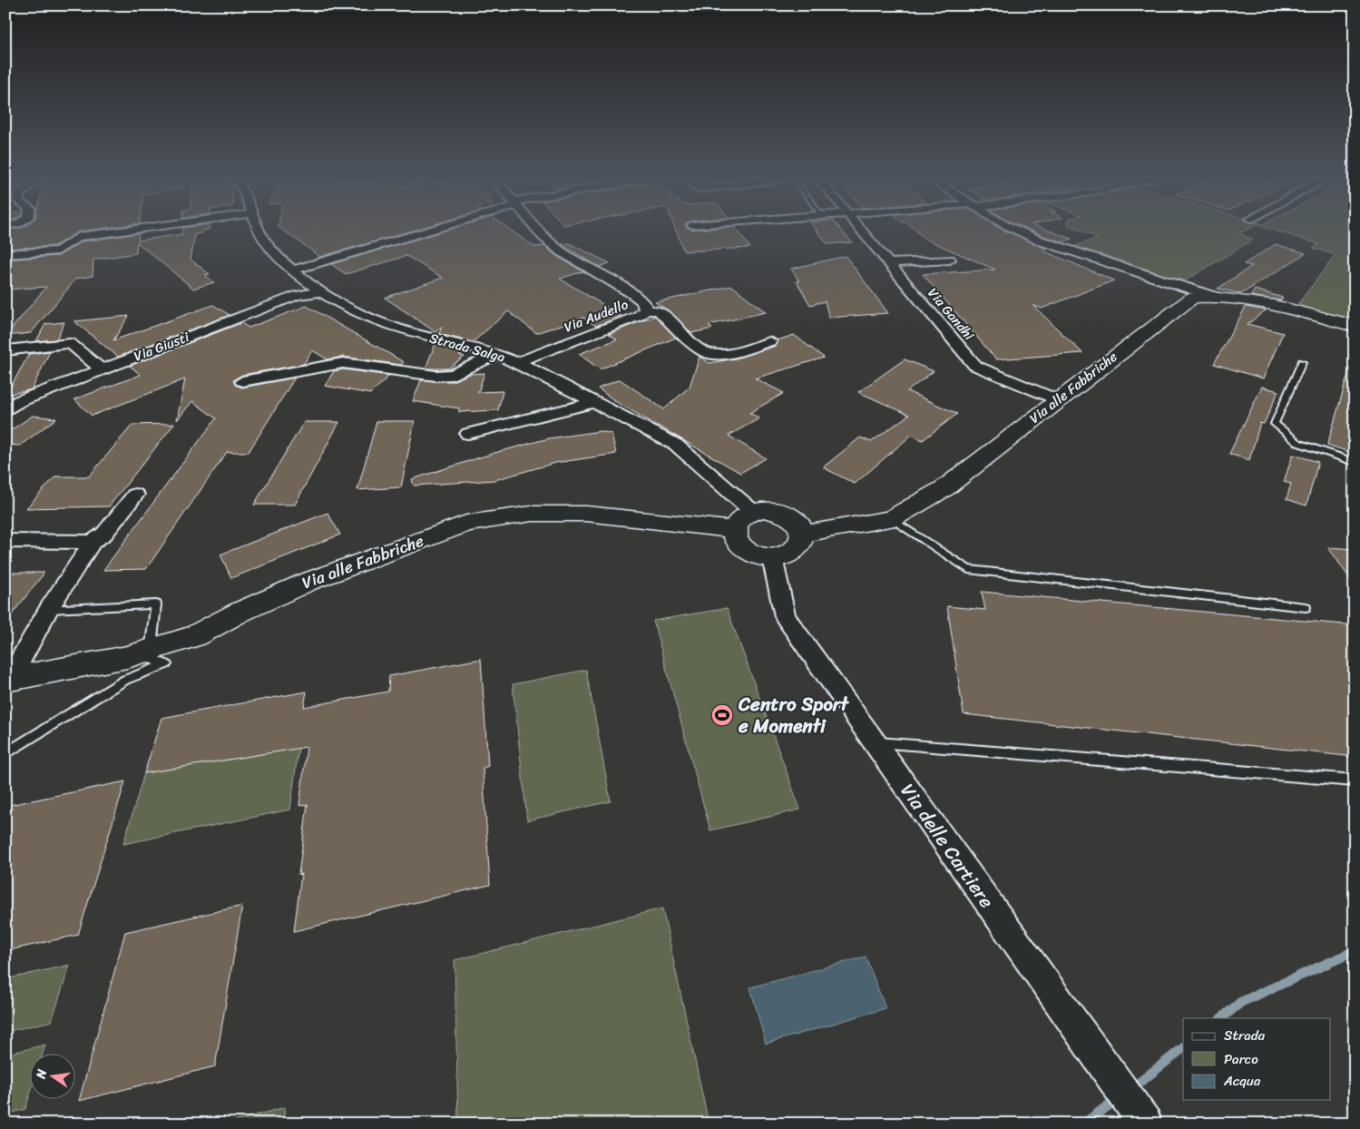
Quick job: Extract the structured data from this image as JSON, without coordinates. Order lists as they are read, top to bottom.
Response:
{
  "streets": {
    "street": [
      "Via Gandhi",
      "Via Audello",
      "Via Giusti",
      "Strada Salga",
      "Via alle Fabbriche",
      "Via delle Cartiere"
    ]
  },
  "crossings": [
    ["Via Gandhi", "Via alle Fabbriche"],
    ["Via Audello", "Strada Salga"],
    ["Via Giusti", "Strada Salga"],
    ["Strada Salga", "Via alle Fabbriche"],
    ["Strada Salga", "Via delle Cartiere"],
    ["Via alle Fabbriche", "Via delle Cartiere"]
  ],
  "places": {
    "sports": ["Centro Sport e Momenti"]
  },
  "legend": ["Strada", "Parco", "Acqua"],
  "north": "left"
}
